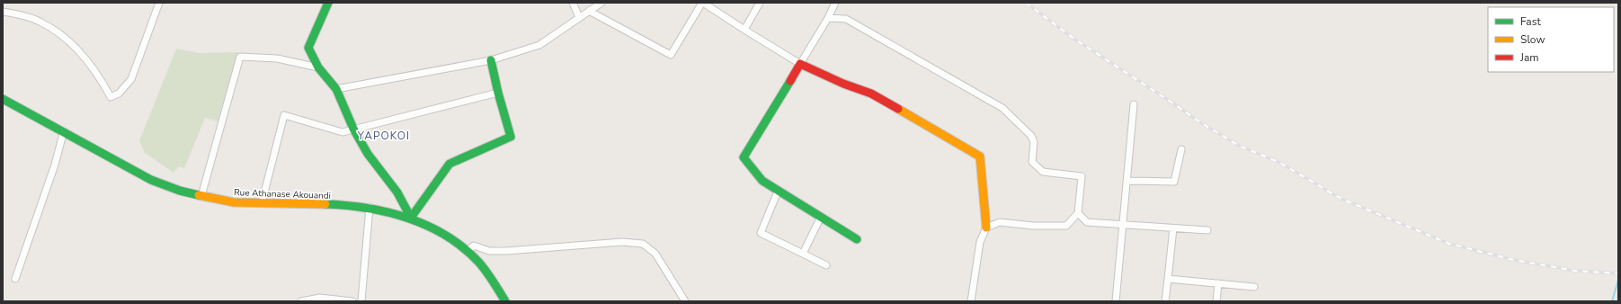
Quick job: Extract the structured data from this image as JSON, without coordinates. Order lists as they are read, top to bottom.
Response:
{
  "streets": {
    "street": ["Rue Athanase Akouandi"]
  },
  "districts": ["YAPOKOI"],
  "legend": ["Fast", "Slow", "Jam"]
}
